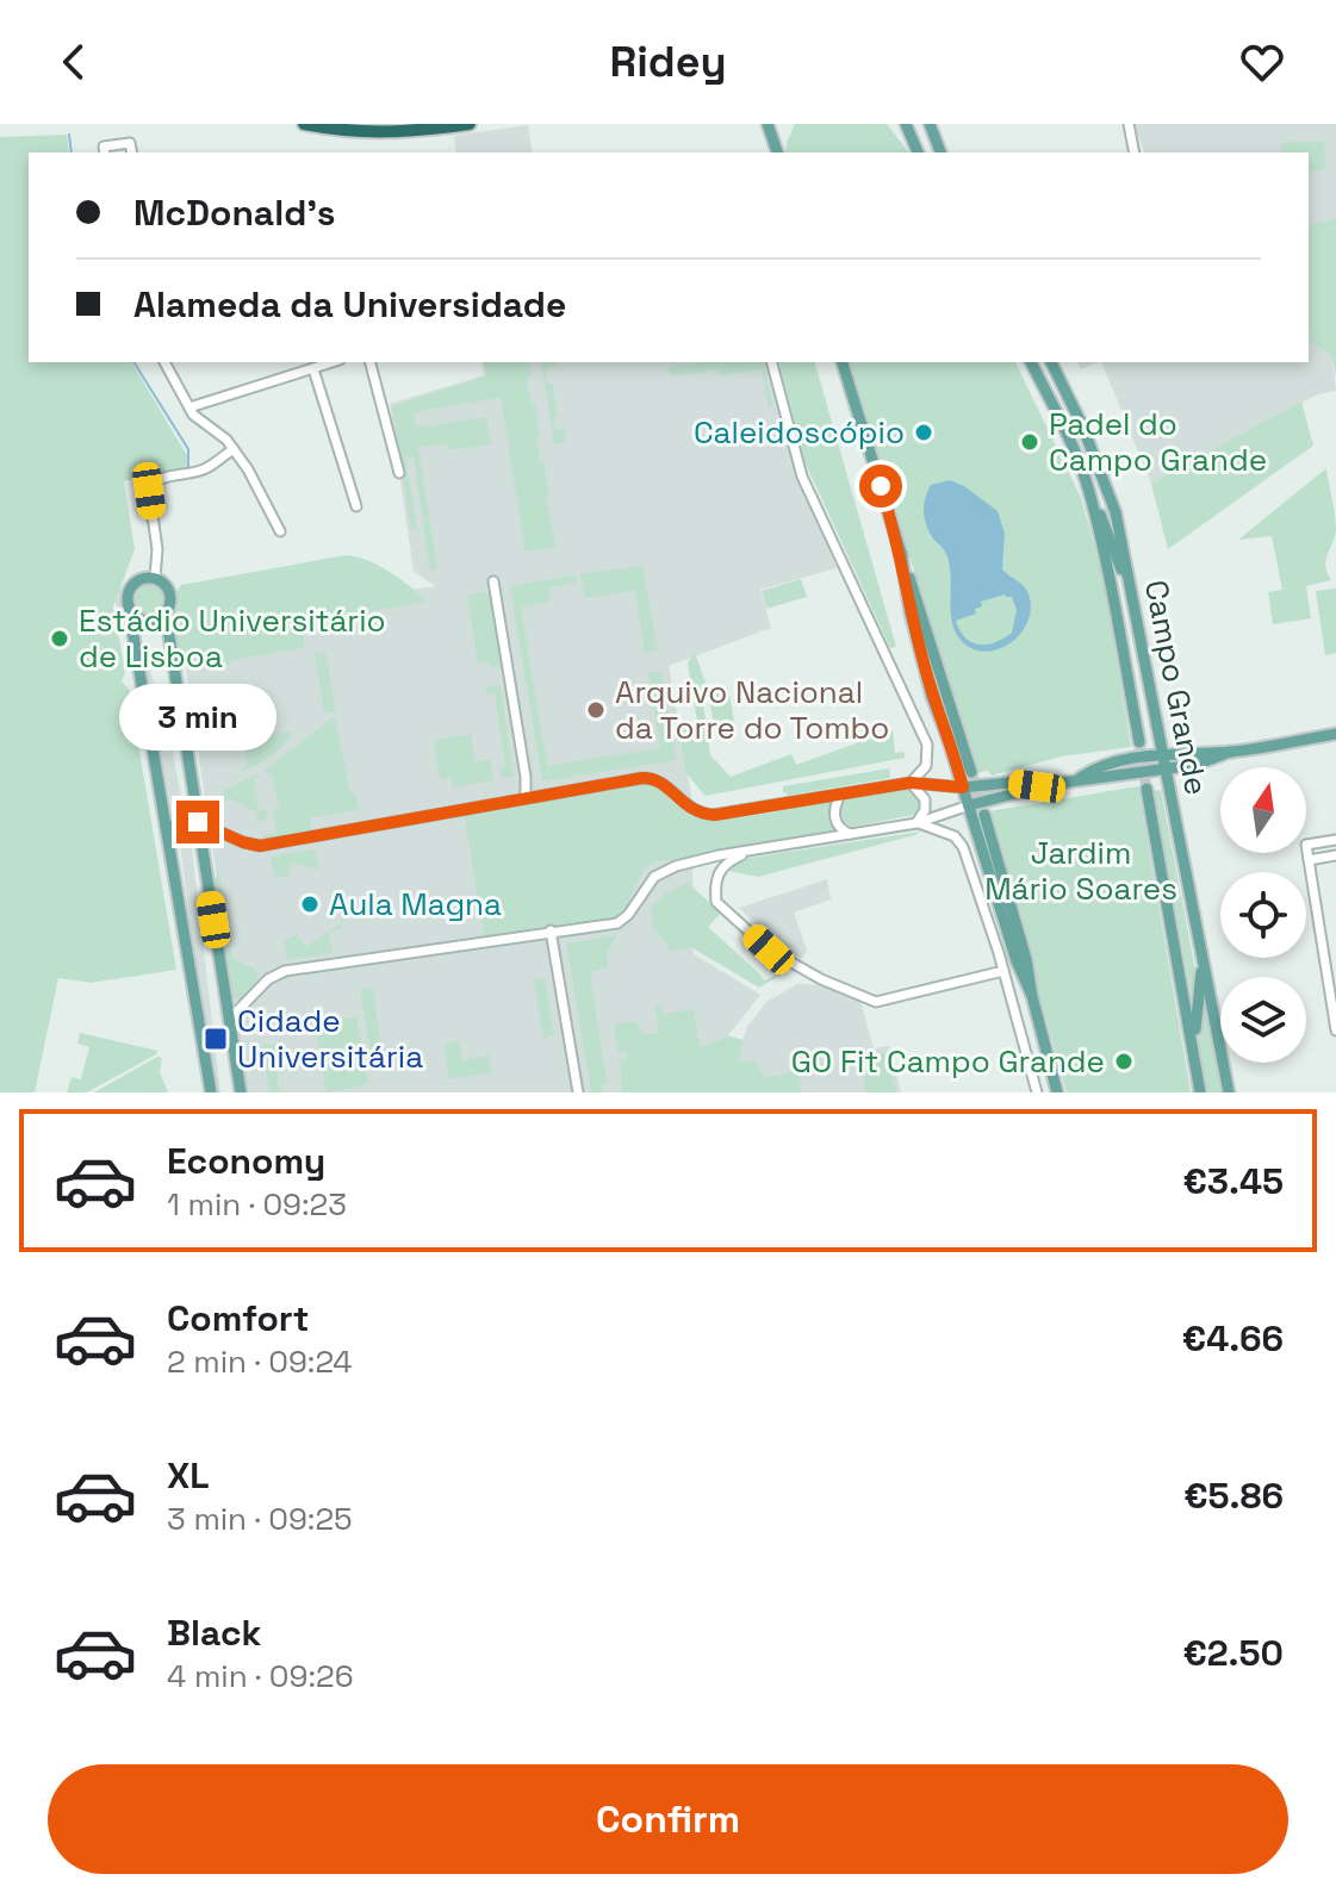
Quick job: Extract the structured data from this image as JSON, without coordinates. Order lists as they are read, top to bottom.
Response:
{
  "streets": {
    "main road": ["Campo Grande"]
  },
  "parks": ["Jardim Mário Soares"],
  "places": {
    "other": [
      "Caleidoscópio",
      "Padel do Campo Grande",
      "Estádio Universitário de Lisboa",
      "Arquivo Nacional da Torre do Tombo",
      "Aula Magna",
      "GO Fit Campo Grande"
    ],
    "transit": ["Cidade Universitária"]
  },
  "north": "top",
  "page": {
    "header": "Ridey",
    "banner": ["McDonald's", "Alameda da Universidade"],
    "bubble": "3 min",
    "list": [
      {
        "name": "Economy",
        "note": "1 min · 09:23",
        "value": "€3.45"
      },
      {
        "name": "Comfort",
        "note": "2 min · 09:24",
        "value": "€4.66"
      },
      {
        "name": "XL",
        "note": "3 min · 09:25",
        "value": "€5.86"
      },
      {
        "name": "Black",
        "note": "4 min · 09:26",
        "value": "€2.50"
      }
    ],
    "buttons": "Confirm"
  }
}
